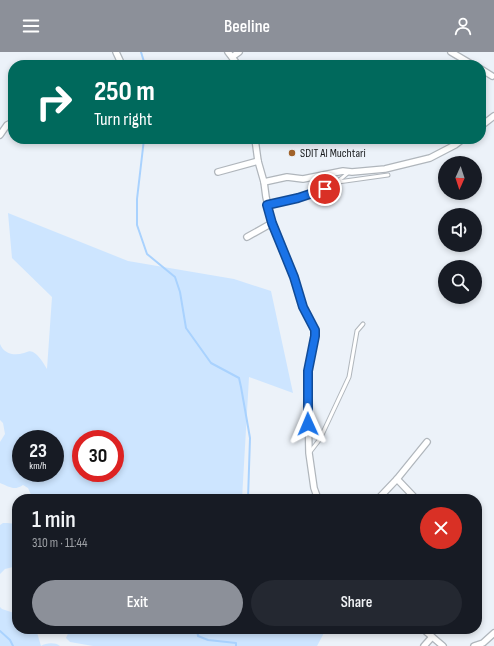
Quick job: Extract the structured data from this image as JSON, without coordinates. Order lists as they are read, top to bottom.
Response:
{
  "places": ["SDIT Al Muchtari"],
  "north": "bottom",
  "page": {
    "header": "Beeline",
    "turn": ["250 m", "Turn right"],
    "speed": "23 km/h",
    "limit": "30",
    "heading": ["1 min", "310 m · 11:44"],
    "buttons": ["Exit", "Share"]
  }
}
